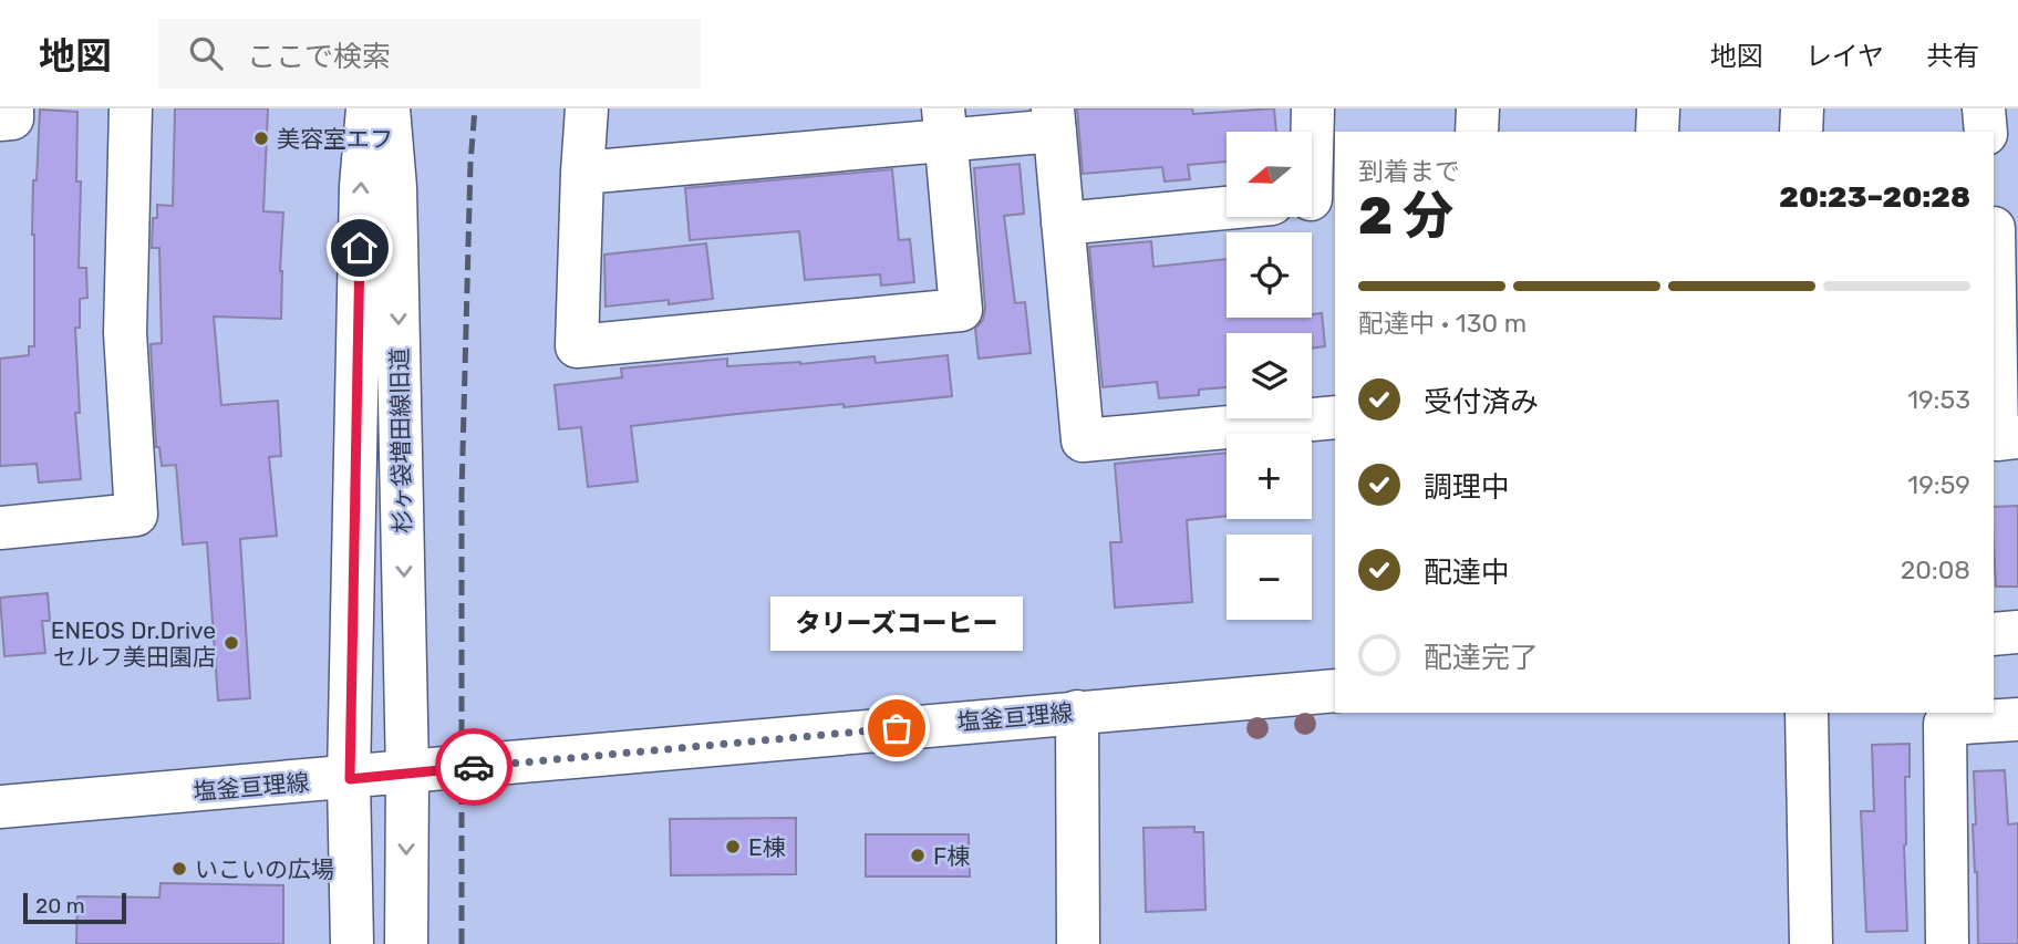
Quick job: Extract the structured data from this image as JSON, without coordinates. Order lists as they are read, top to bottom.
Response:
{
  "streets": {
    "street": ["杉ヶ袋増田線旧道", "塩釜亘理線"]
  },
  "crossings": [
    ["杉ヶ袋増田線旧道", "塩釜亘理線"]
  ],
  "places": [
    "美容室エフ",
    "ENEOS Dr.Drive セルフ美田園店",
    "タリーズコーヒー",
    "E棟",
    "F棟",
    "いこいの広場"
  ],
  "scale_bar": "20 m",
  "north": "left",
  "page": {
    "header": "地図",
    "search": "ここで検索",
    "nav": ["地図", "レイヤ", "共有"],
    "map_buttons": ["+", "−"],
    "heading": ["2 分", "到着まで", "20:23–20:28"],
    "bar": "配達中 · 130 m",
    "list": [
      ["受付済み", "19:53"],
      ["調理中", "19:59"],
      ["配達中", "20:08"],
      "配達完了"
    ],
    "bubble": "タリーズコーヒー",
    "scale": "20 m"
  }
}
